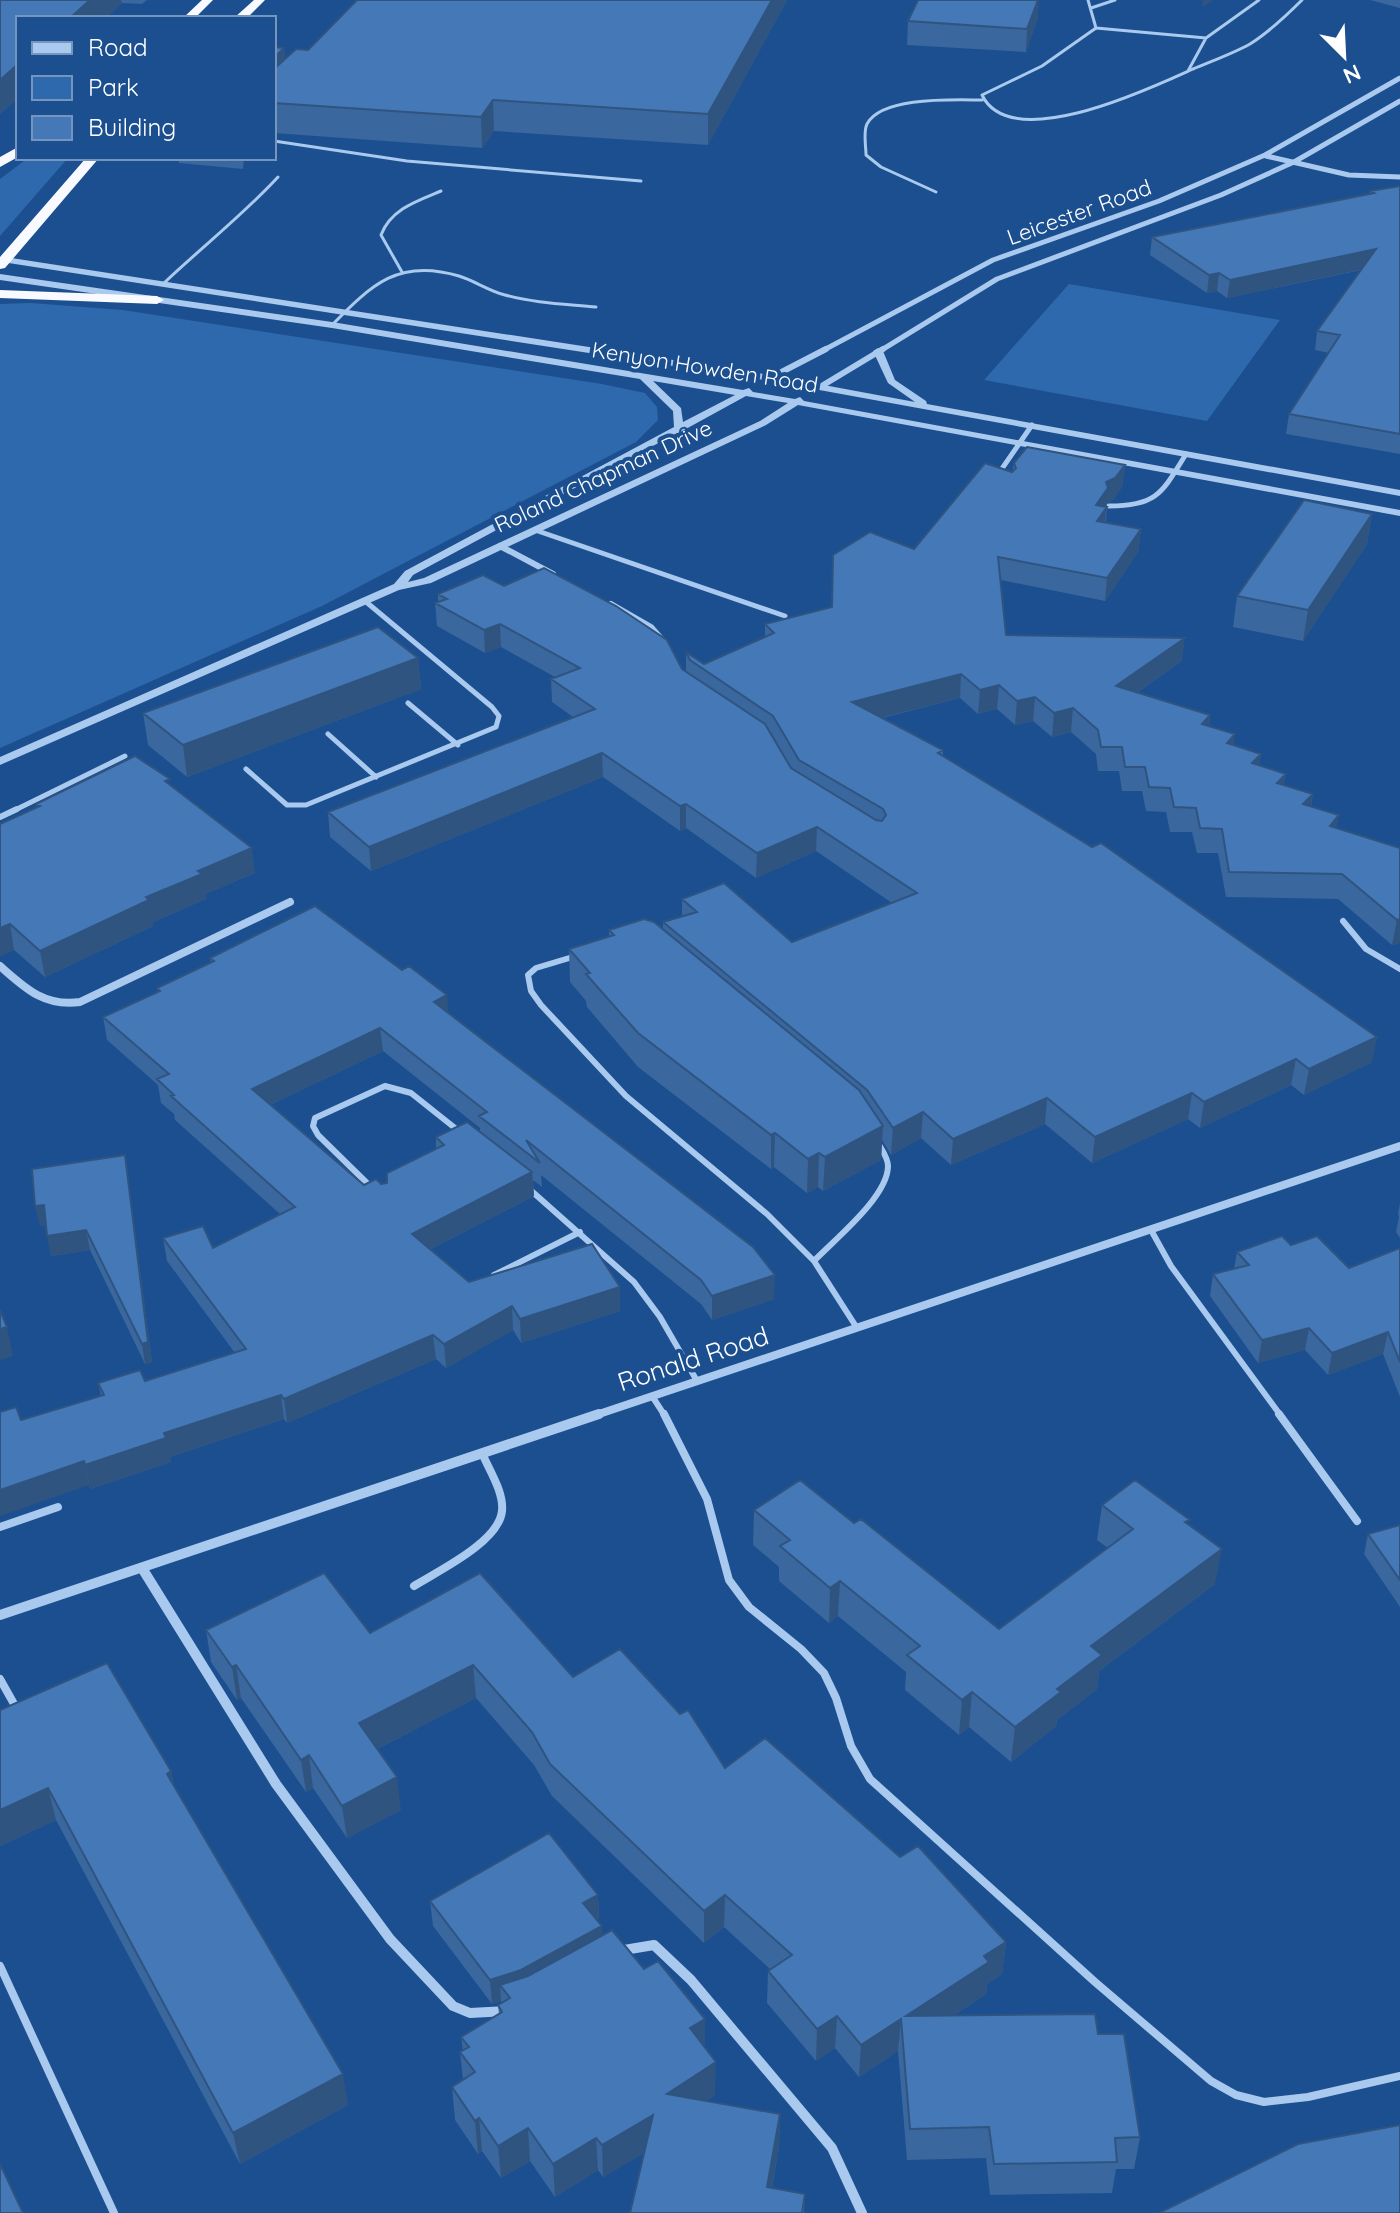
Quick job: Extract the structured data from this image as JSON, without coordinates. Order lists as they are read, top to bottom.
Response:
{
  "streets": {
    "street": [
      "Leicester Road",
      "Kenyon Howden Road",
      "Roland Chapman Drive",
      "Ronald Road"
    ]
  },
  "crossings": [
    ["Leicester Road", "Kenyon Howden Road"],
    ["Leicester Road", "Roland Chapman Drive"],
    ["Kenyon Howden Road", "Roland Chapman Drive"]
  ],
  "legend": ["Road", "Park", "Building"],
  "north": "bottom right"
}
